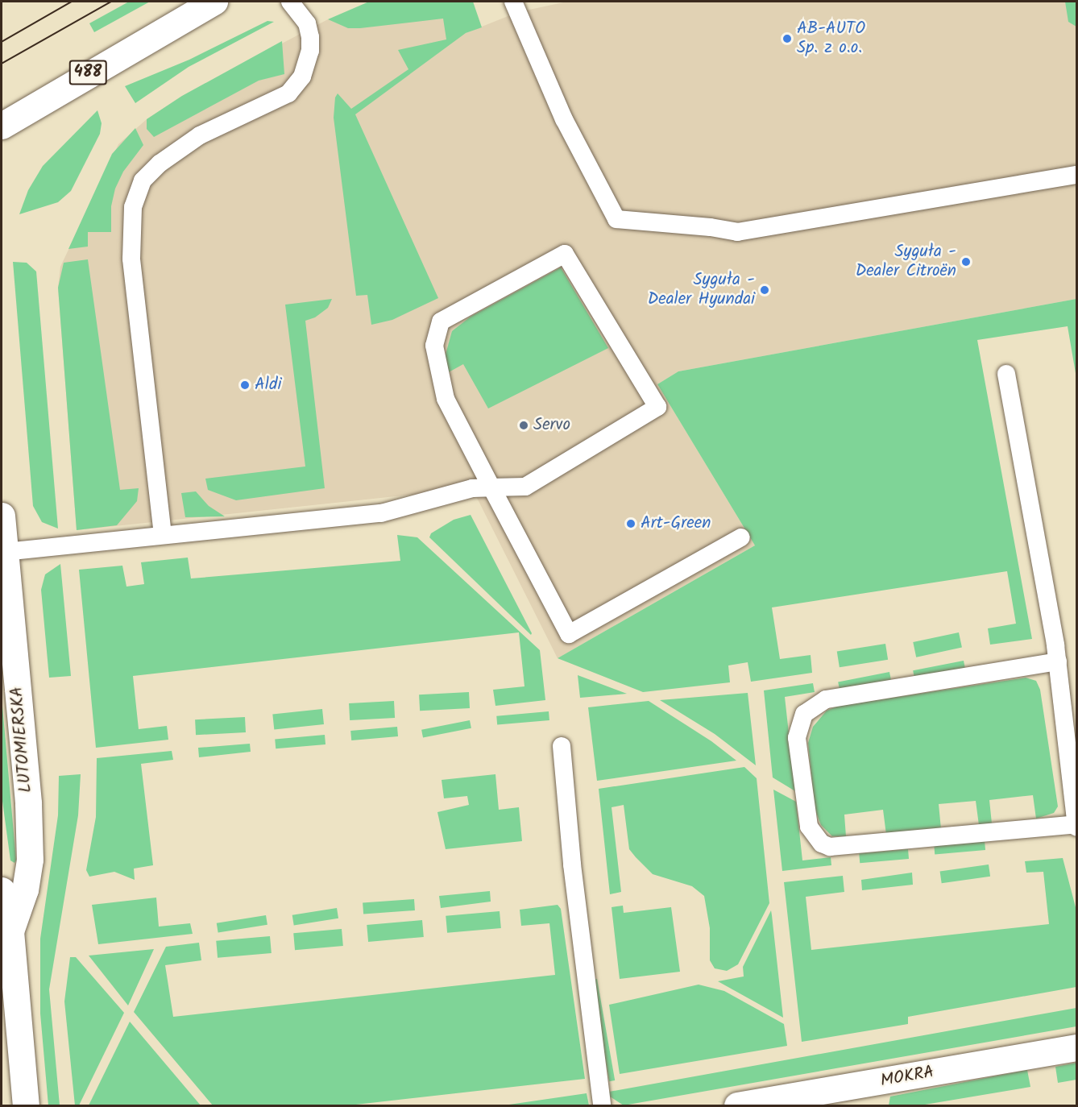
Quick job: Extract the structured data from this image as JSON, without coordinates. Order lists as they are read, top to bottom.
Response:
{
  "streets": {
    "main road": ["488", "LUTOMIERSKA", "MOKRA"]
  },
  "places": [
    "AB-AUTO Sp. z o.o.",
    "Syguła - Dealer Citroën",
    "Syguła - Dealer Hyundai",
    "Aldi",
    "Servo",
    "Art-Green"
  ]
}
